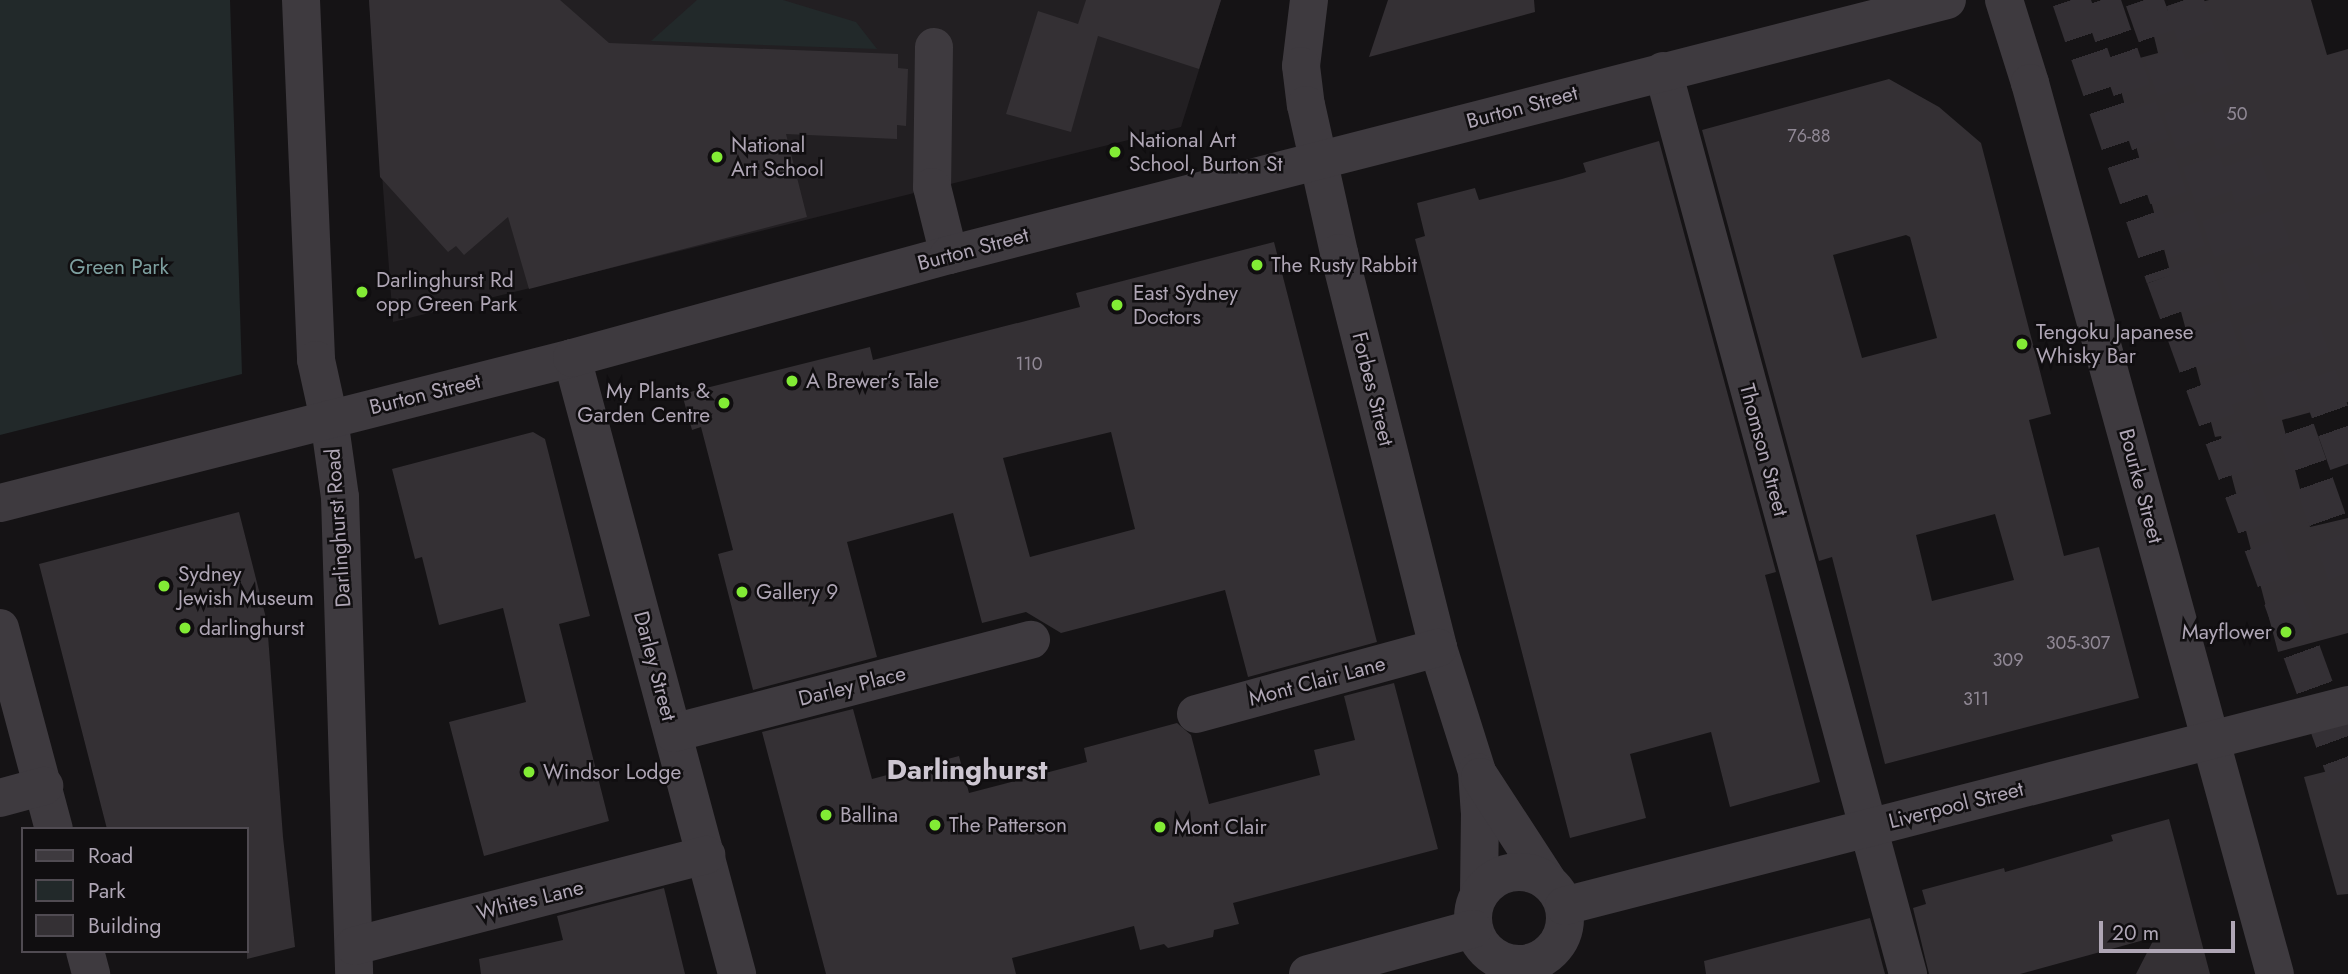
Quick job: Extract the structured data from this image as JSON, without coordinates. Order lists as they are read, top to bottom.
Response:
{
  "streets": {
    "street": [
      "Burton Street",
      "Forbes Street",
      "Thomson Street",
      "Bourke Street",
      "Darlinghurst Road",
      "Darley Street",
      "Mont Clair Lane",
      "Darley Place",
      "Liverpool Street",
      "Whites Lane"
    ]
  },
  "crossings": [
    ["Burton Street", "Forbes Street"],
    ["Burton Street", "Thomson Street"],
    ["Burton Street", "Darlinghurst Road"],
    ["Burton Street", "Darley Street"],
    ["Forbes Street", "Mont Clair Lane"],
    ["Forbes Street", "Liverpool Street"],
    ["Thomson Street", "Liverpool Street"],
    ["Bourke Street", "Liverpool Street"],
    ["Darlinghurst Road", "Whites Lane"],
    ["Darley Street", "Darley Place"],
    ["Darley Street", "Whites Lane"]
  ],
  "districts": ["Darlinghurst"],
  "parks": ["Green Park"],
  "places": [
    "National Art School, Burton St",
    "National Art School",
    "The Rusty Rabbit",
    "Darlinghurst Rd opp Green Park",
    "East Sydney Doctors",
    "Tengoku Japanese Whisky Bar",
    "A Brewer’s Tale",
    "My Plants & Garden Centre",
    "Sydney Jewish Museum",
    "Gallery 9",
    "darlinghurst",
    "Mayflower",
    "Windsor Lodge",
    "Ballina",
    "The Patterson",
    "Mont Clair"
  ],
  "house_numbers": [
    "50",
    "76-88",
    "110",
    "305-307",
    "309",
    "311"
  ],
  "legend": ["Road", "Park", "Building"],
  "scale_bar": "20 m"
}
